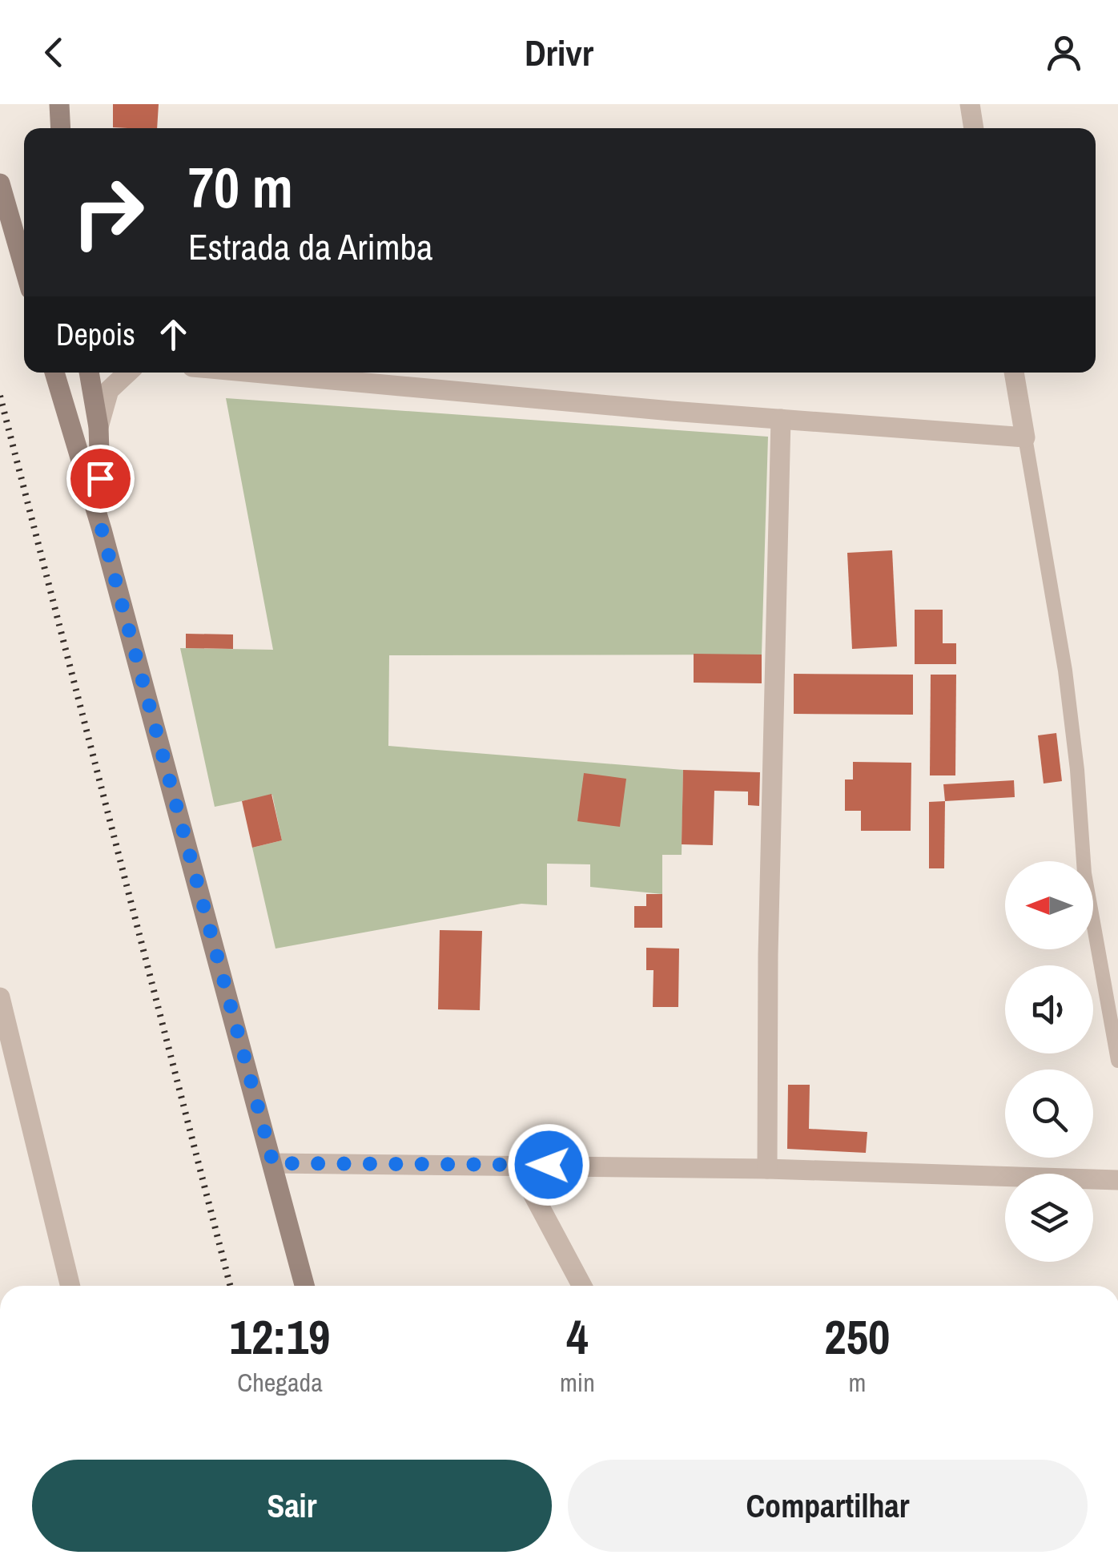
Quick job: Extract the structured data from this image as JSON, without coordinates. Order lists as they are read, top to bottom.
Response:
{
  "north": "left",
  "page": {
    "header": "Drivr",
    "turn": ["70 m", "Estrada da Arimba"],
    "then": "Depois",
    "eta": [
      "12:19",
      "Chegada",
      "4",
      "min",
      "250",
      "m"
    ],
    "buttons": ["Sair", "Compartilhar"]
  }
}
